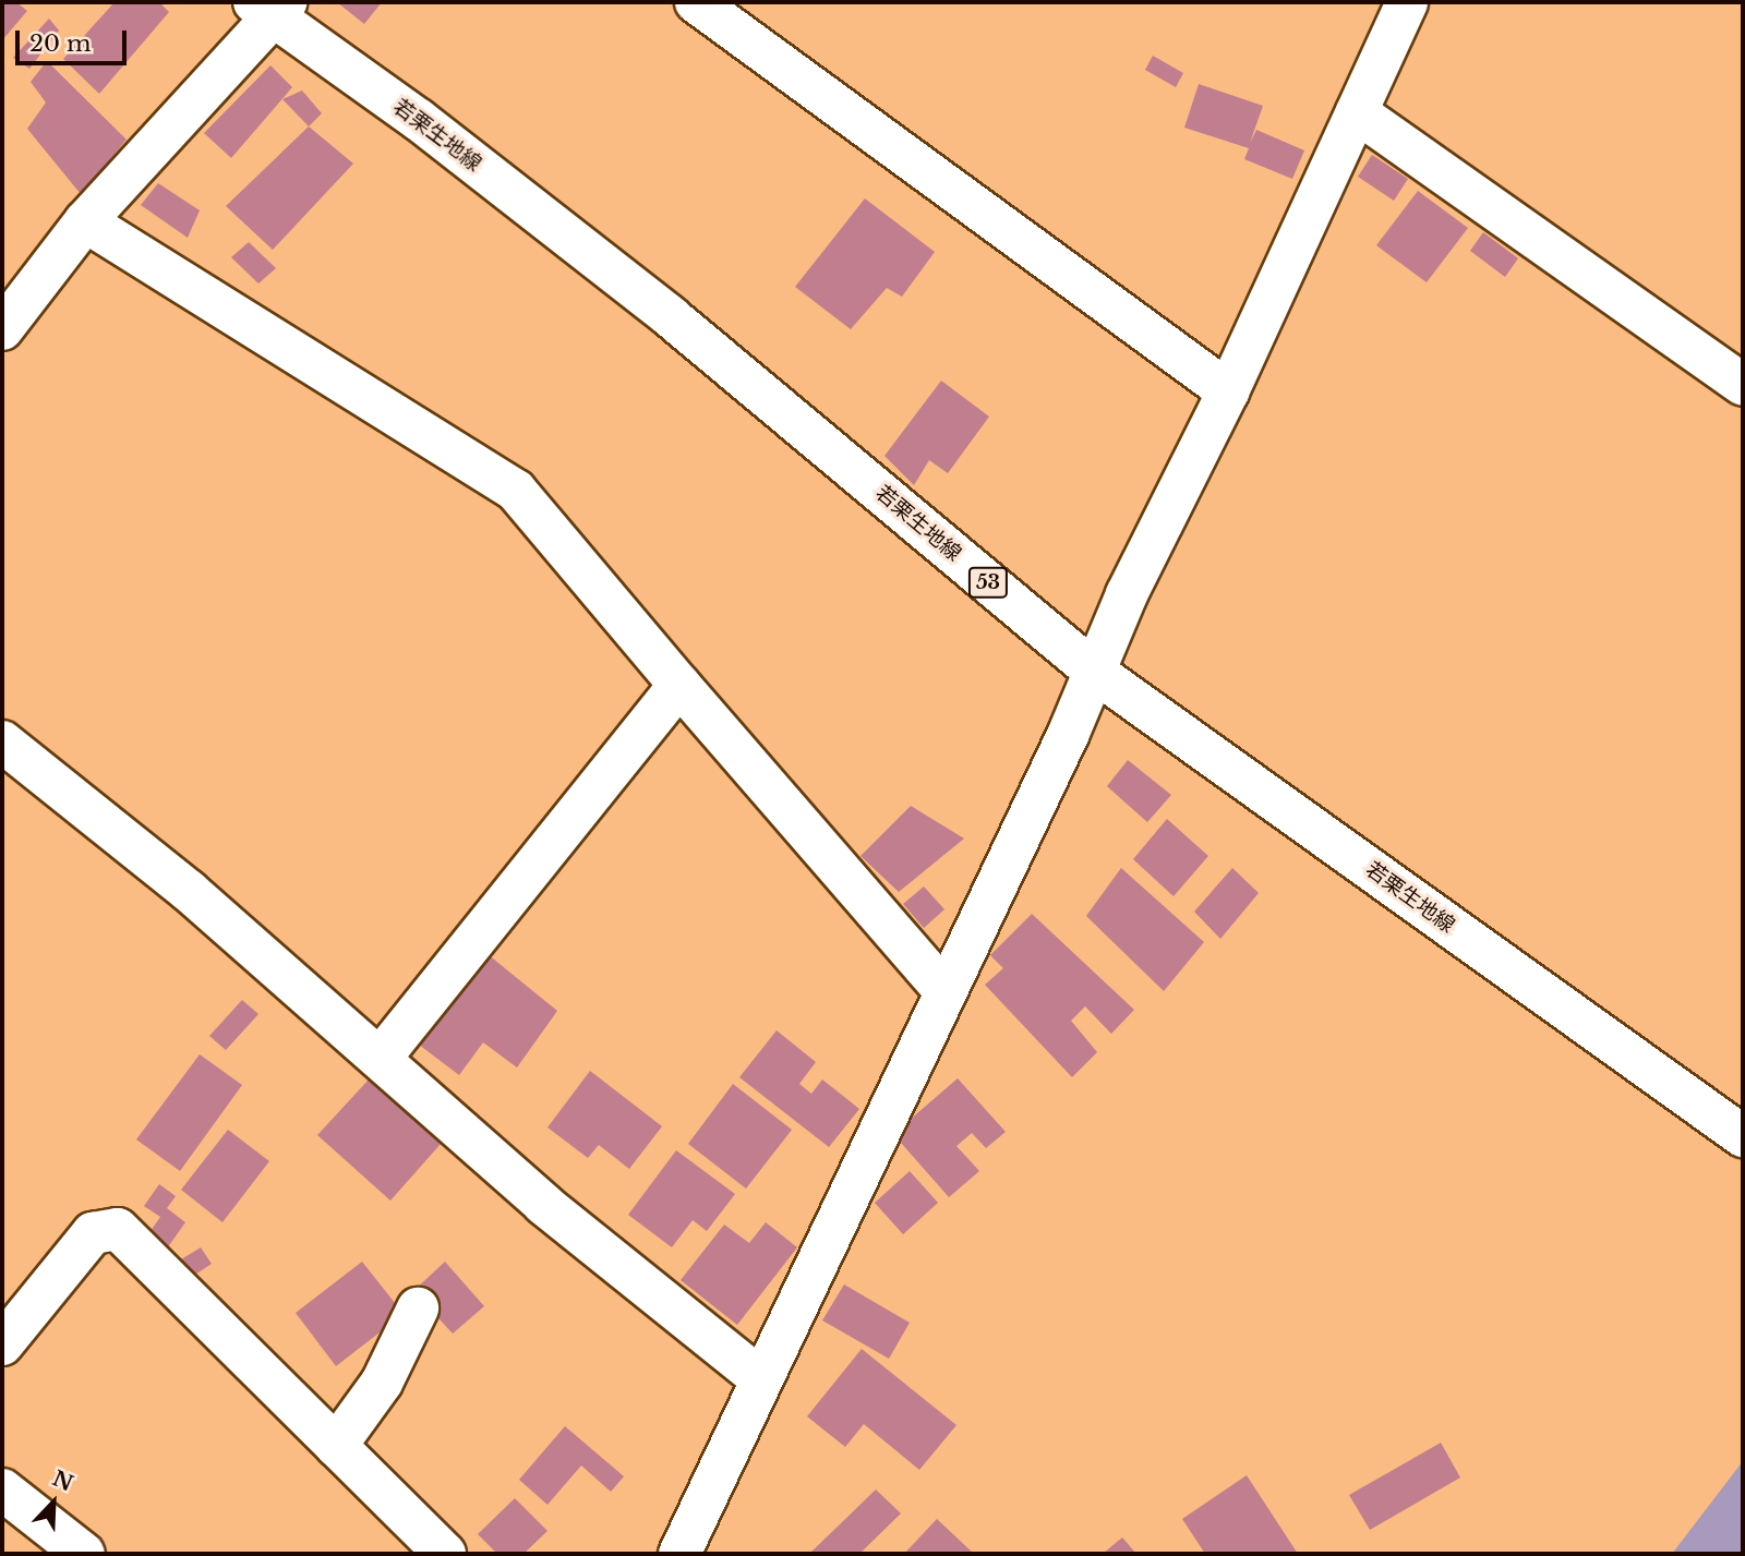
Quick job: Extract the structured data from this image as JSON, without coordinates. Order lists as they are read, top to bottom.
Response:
{
  "streets": {
    "street": ["若栗生地線", "53"]
  },
  "scale_bar": "20 m",
  "north": "top right"
}
